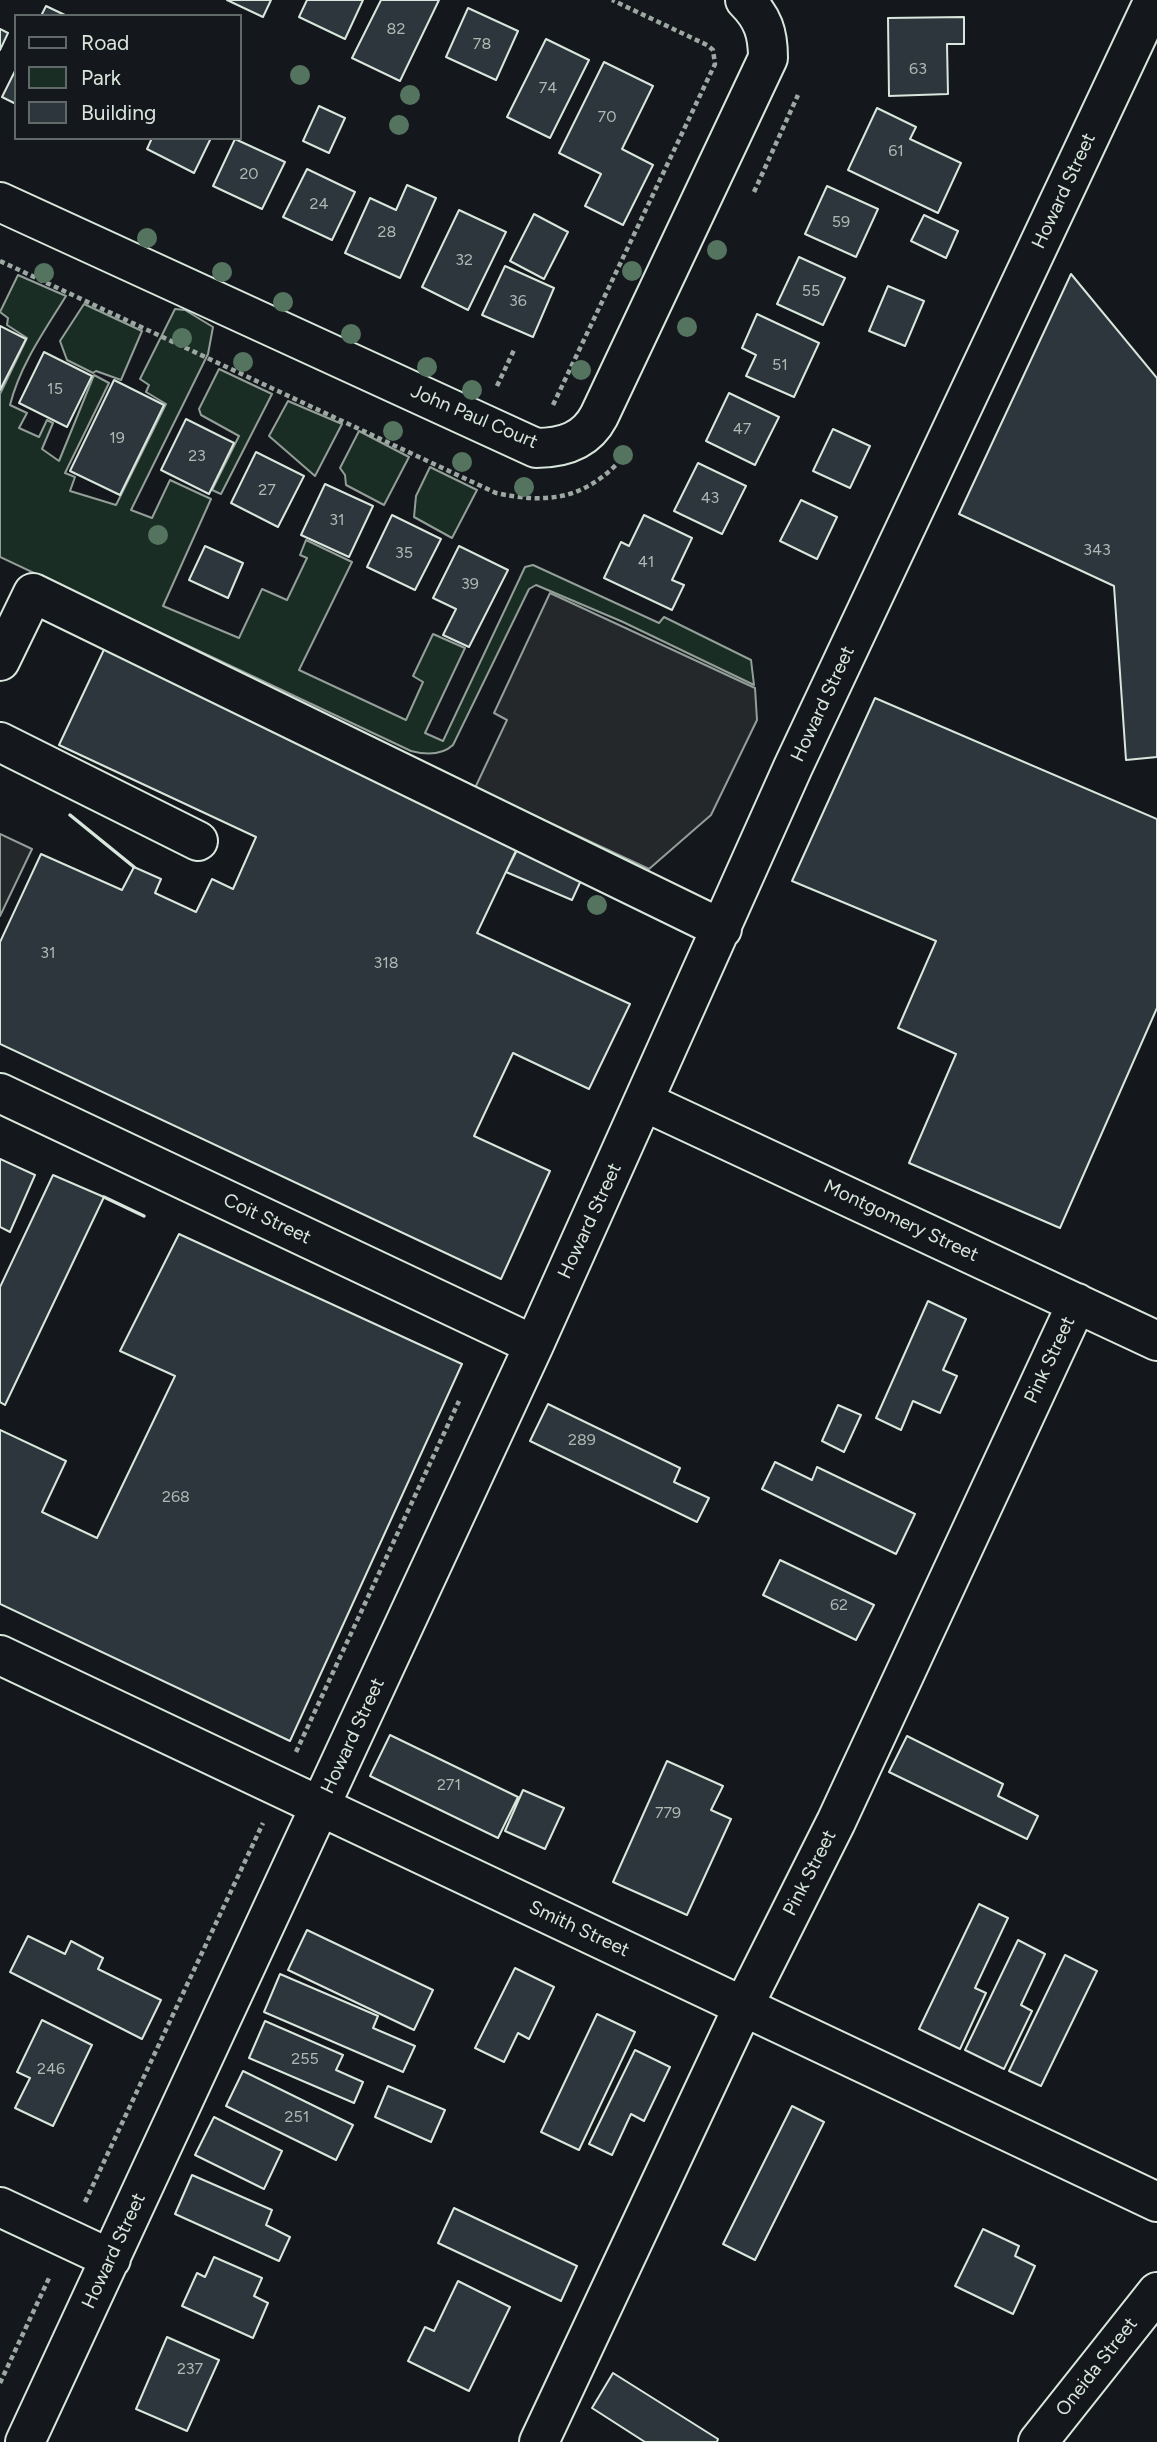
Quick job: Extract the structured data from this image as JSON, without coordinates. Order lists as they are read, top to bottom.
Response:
{
  "streets": {
    "street": [
      "Howard Street",
      "John Paul Court",
      "Coit Street",
      "Montgomery Street",
      "Pink Street",
      "Smith Street",
      "Oneida Street"
    ]
  },
  "crossings": [
    ["Howard Street", "Coit Street"],
    ["Howard Street", "Montgomery Street"],
    ["Howard Street", "Smith Street"],
    ["Montgomery Street", "Pink Street"],
    ["Pink Street", "Smith Street"]
  ],
  "house_numbers": [
    "82",
    "78",
    "63",
    "74",
    "70",
    "61",
    "20",
    "24",
    "59",
    "28",
    "32",
    "55",
    "36",
    "51",
    "15",
    "47",
    "19",
    "23",
    "27",
    "43",
    "31",
    "343",
    "35",
    "41",
    "39",
    "31",
    "318",
    "289",
    "268",
    "62",
    "271",
    "779",
    "255",
    "246",
    "251",
    "237"
  ],
  "legend": ["Road", "Park", "Building"]
}
